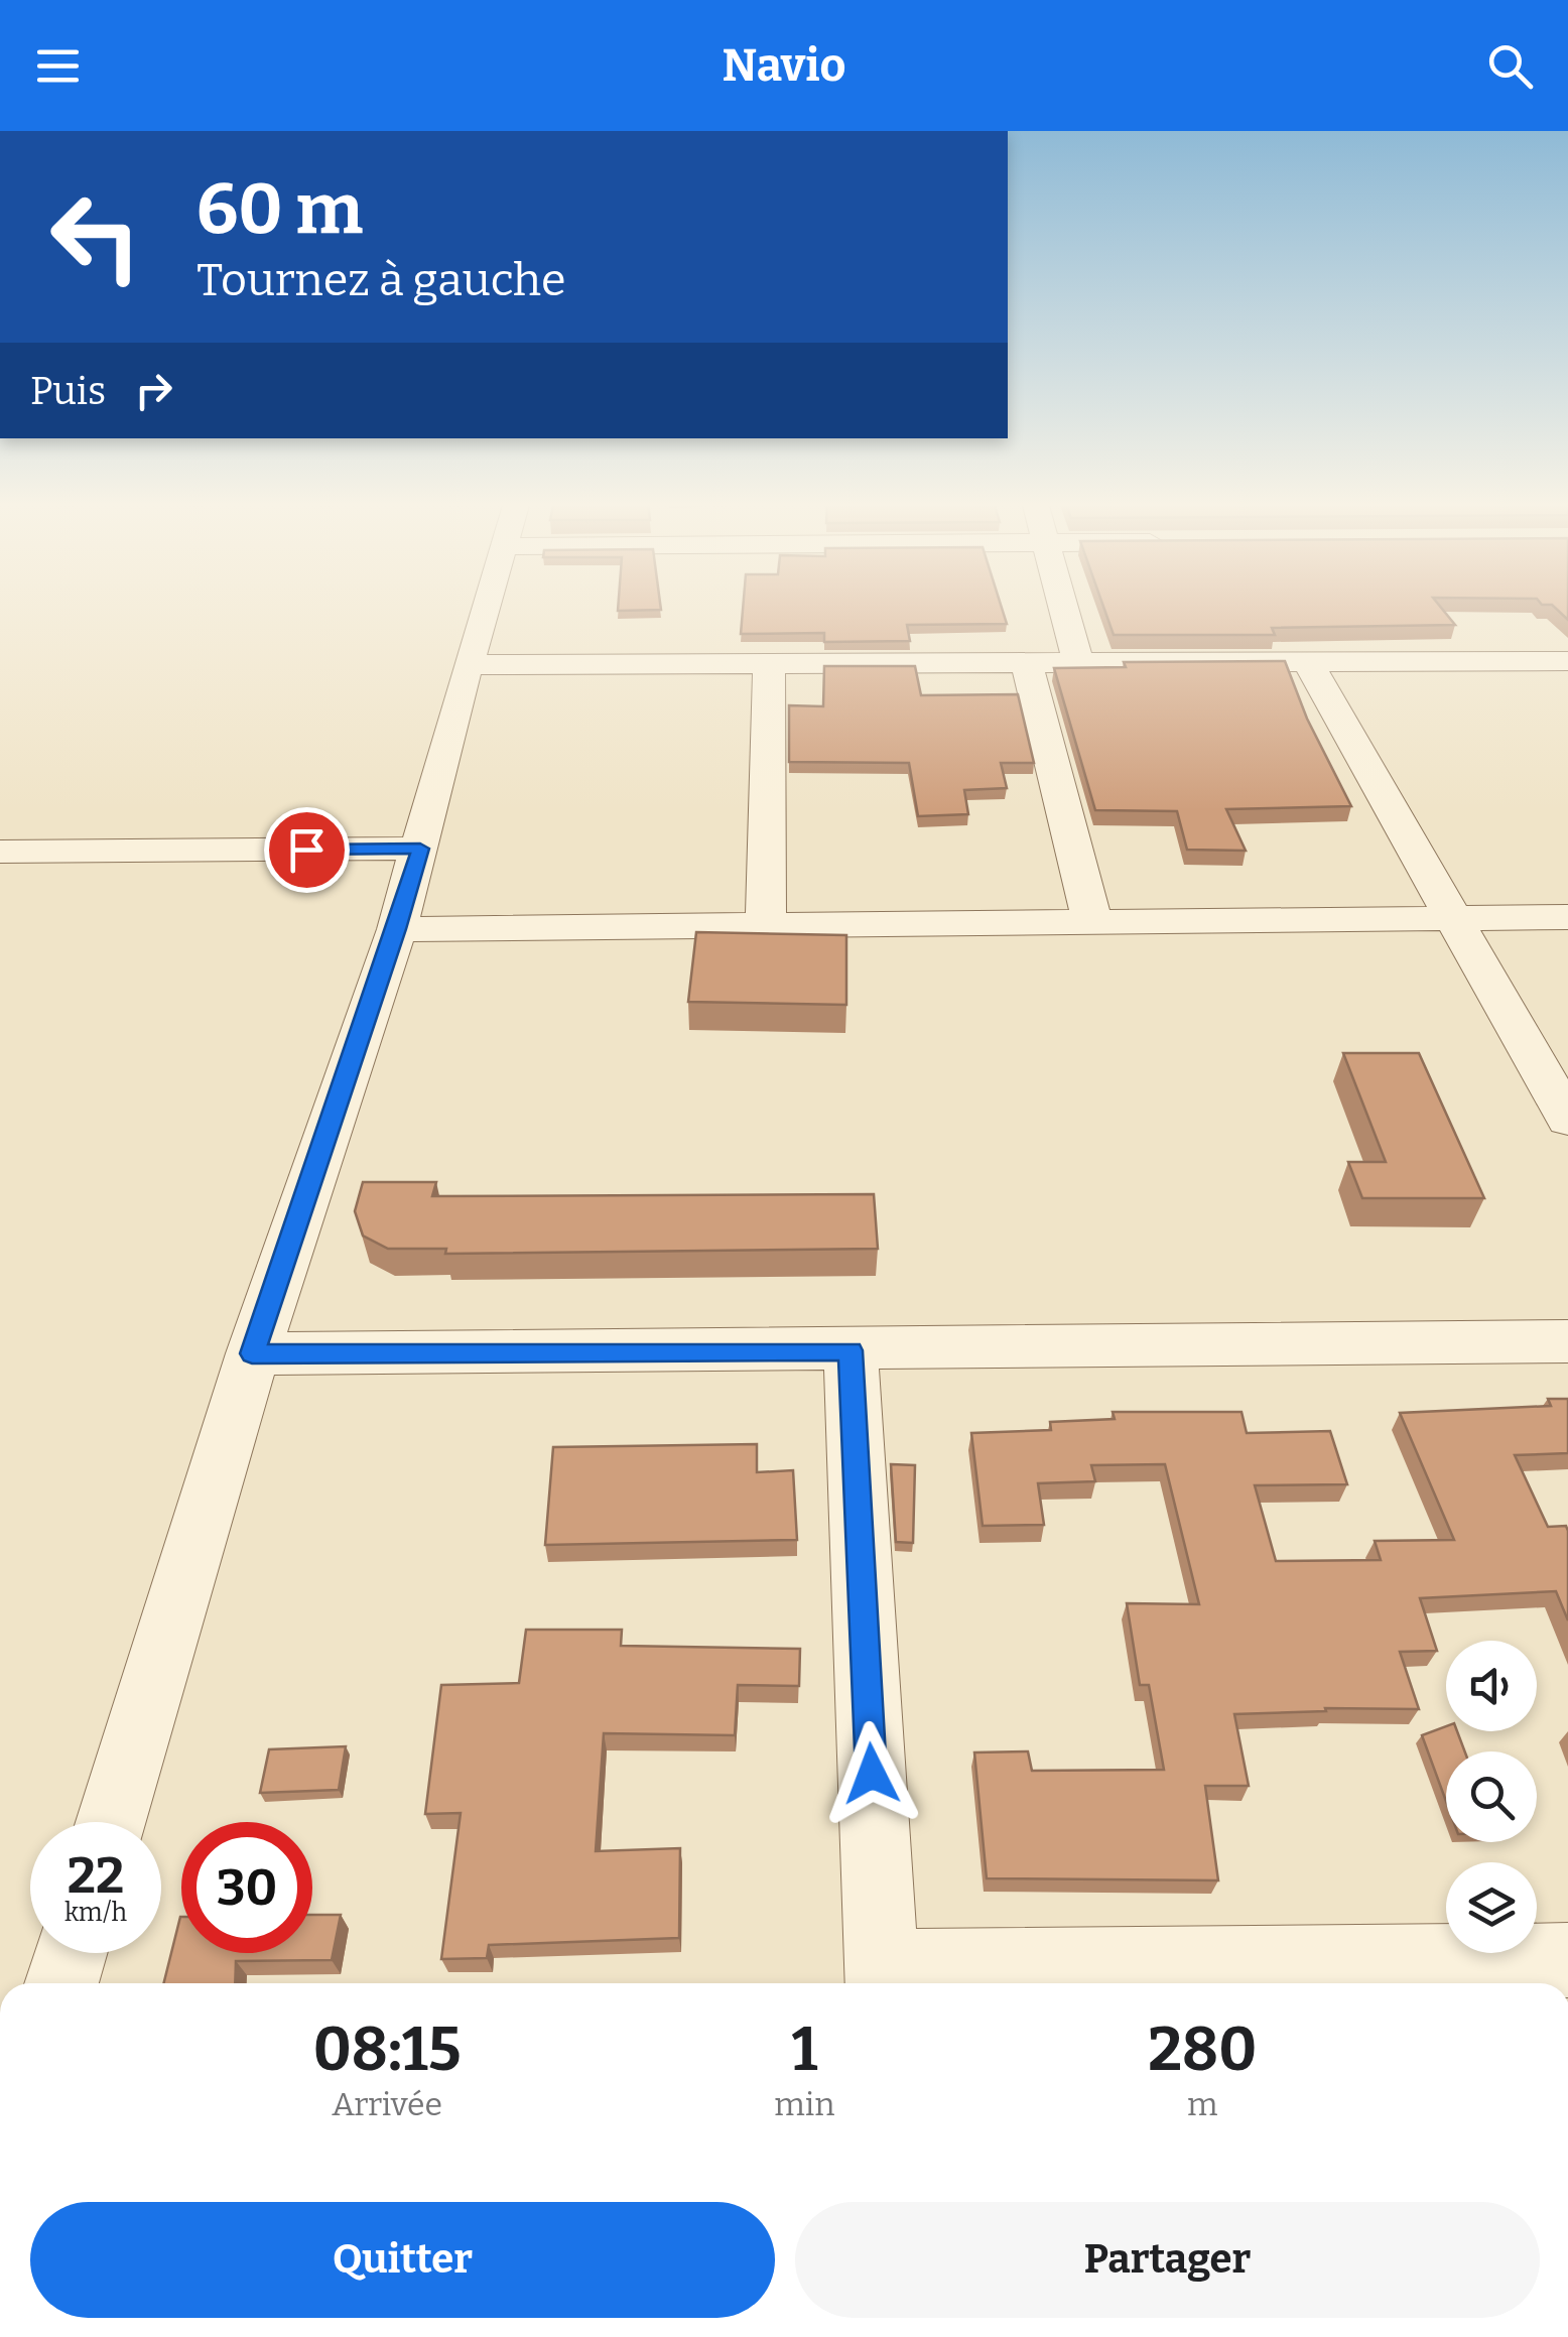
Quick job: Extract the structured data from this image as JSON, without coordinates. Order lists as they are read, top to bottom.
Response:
{
  "page": {
    "header": "Navio",
    "turn": ["60 m", "Tournez à gauche"],
    "then": "Puis",
    "speed": "22 km/h",
    "limit": "30",
    "eta": [
      "08:15",
      "Arrivée",
      "1",
      "min",
      "280",
      "m"
    ],
    "buttons": ["Quitter", "Partager"]
  }
}
